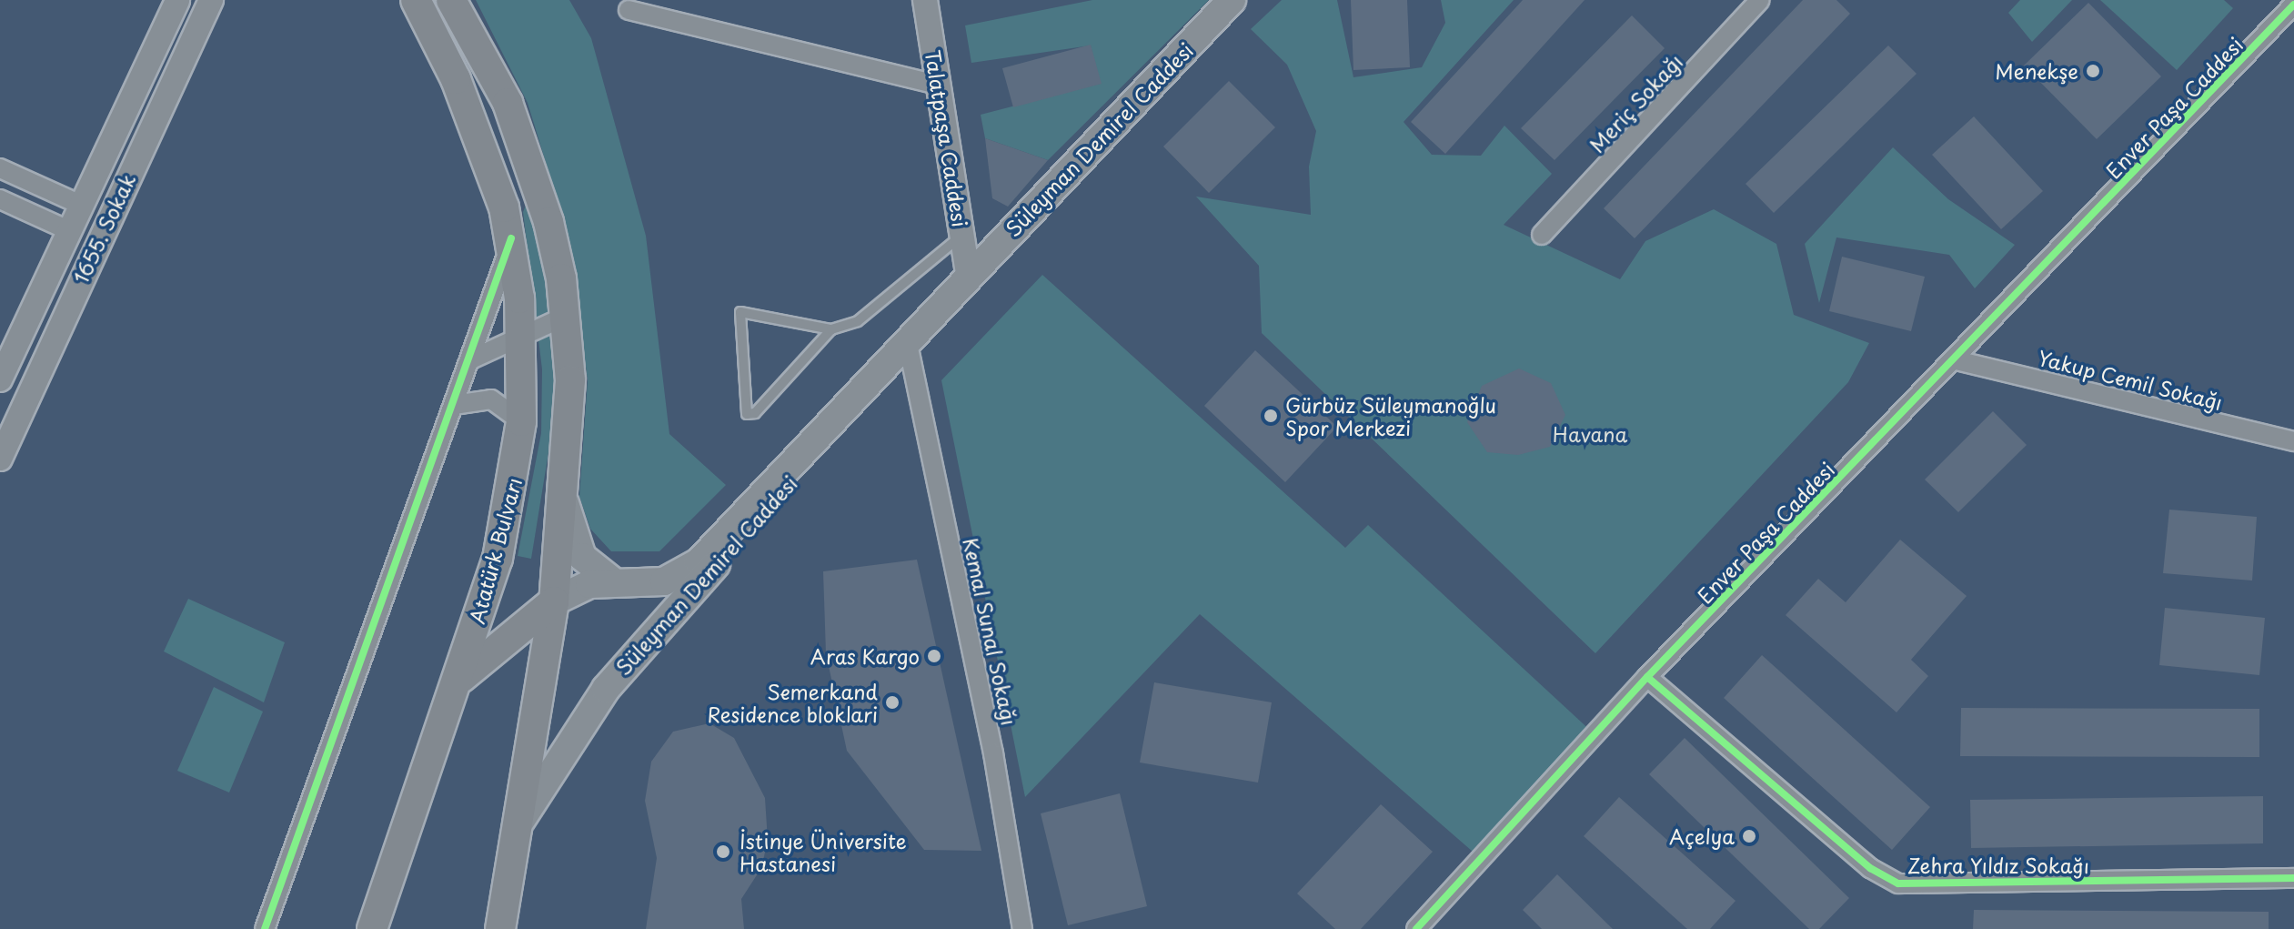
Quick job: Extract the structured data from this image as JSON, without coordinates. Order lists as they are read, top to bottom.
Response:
{
  "streets": {
    "main road": ["Süleyman Demirel Caddesi", "Atatürk Bulvarı"],
    "street": [
      "Meriç Sokağı",
      "Enver Paşa Caddesi",
      "Talatpaşa Caddesi",
      "1655. Sokak",
      "Yakup Cemil Sokağı",
      "Kemal Sunal Sokağı",
      "Zehra Yıldız Sokağı"
    ]
  },
  "crossings": [
    ["Enver Paşa Caddesi", "Yakup Cemil Sokağı"],
    ["Enver Paşa Caddesi", "Zehra Yıldız Sokağı"],
    ["Talatpaşa Caddesi", "Süleyman Demirel Caddesi"],
    ["Süleyman Demirel Caddesi", "Kemal Sunal Sokağı"]
  ],
  "parks": ["Havana"],
  "places": [
    "Menekşe",
    "Gürbüz Süleymanoğlu Spor Merkezi",
    "Aras Kargo",
    "Semerkand Residence bloklari",
    "Açelya",
    "İstinye Üniversite Hastanesi"
  ]
}
